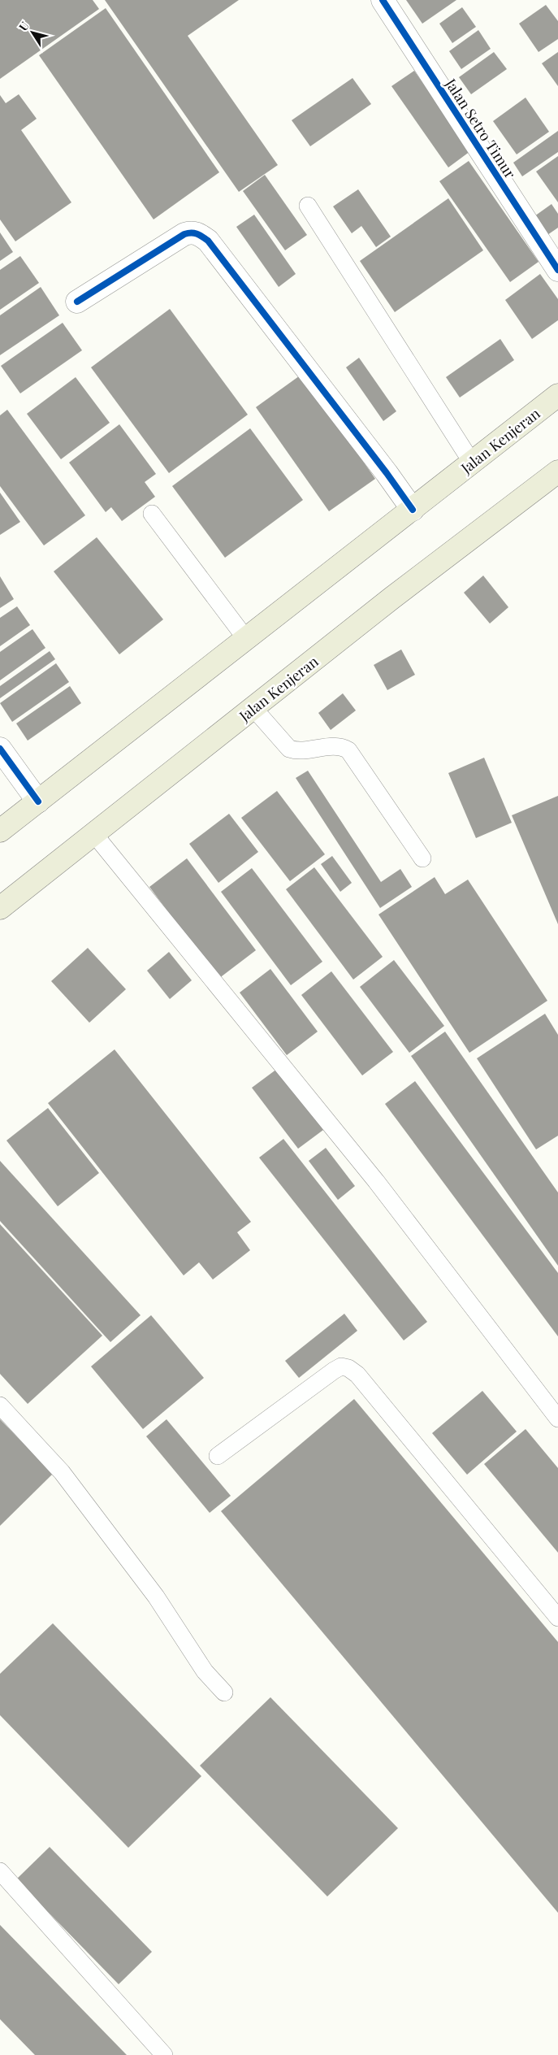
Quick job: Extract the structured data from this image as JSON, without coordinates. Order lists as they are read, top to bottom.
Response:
{
  "streets": {
    "main road": ["Jalan Kenjeran"],
    "street": ["Jalan Setro Timur"]
  },
  "north": "top left"
}
